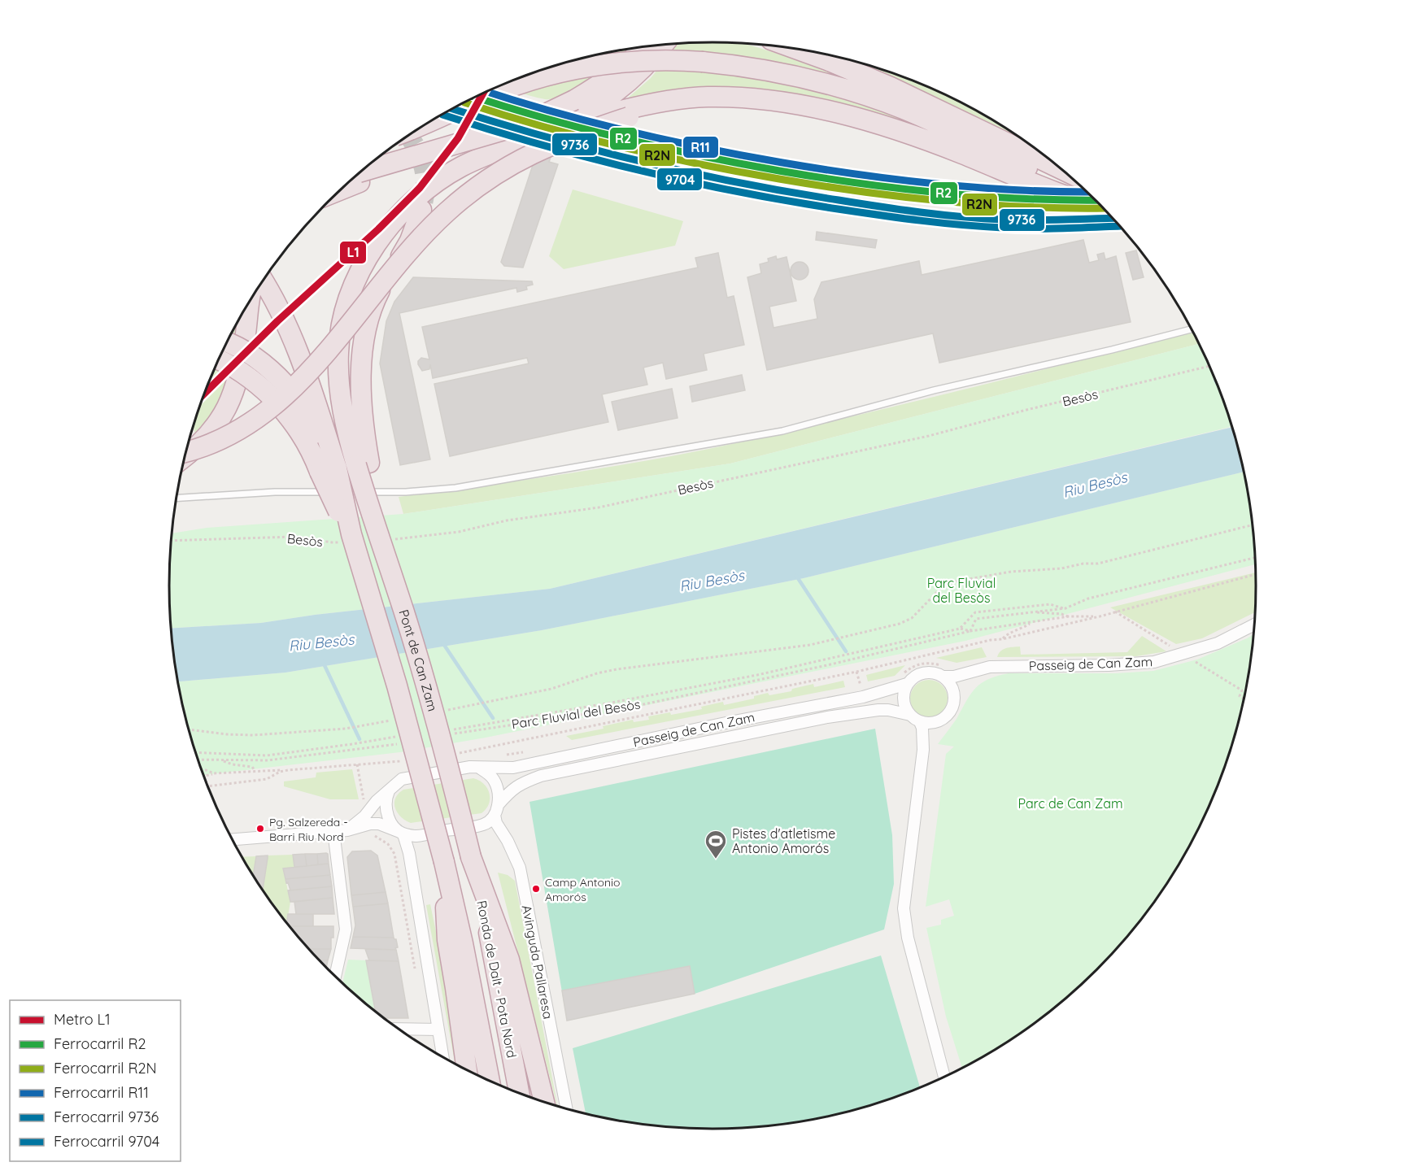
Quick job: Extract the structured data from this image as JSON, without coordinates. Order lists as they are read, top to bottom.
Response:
{
  "streets": {
    "highway": ["Pont de Can Zam", "Ronda de Dalt - Pota Nord"],
    "street": ["Passeig de Can Zam", "Avinguda Pallaresa"],
    "path": ["Besòs", "Parc Fluvial del Besòs"]
  },
  "crossings": [
    ["Besòs", "Pont de Can Zam"],
    ["Pont de Can Zam", "Ronda de Dalt - Pota Nord"],
    ["Passeig de Can Zam", "Avinguda Pallaresa"]
  ],
  "water": ["Riu Besòs"],
  "parks": ["Parc Fluvial del Besòs", "Parc de Can Zam"],
  "places": {
    "other": ["Pg. Salzereda - Barri Riu Nord", "Camp Antonio Amorós"],
    "sports": ["Pistes d'atletisme Antonio Amorós"]
  },
  "lines": [
    "rail line R11",
    "metro line L1",
    "rail line R2",
    "rail line R2N",
    "rail line 9736",
    "rail line 9704"
  ],
  "legend": [
    "Metro L1",
    "Ferrocarril R2",
    "Ferrocarril R2N",
    "Ferrocarril R11",
    "Ferrocarril 9736",
    "Ferrocarril 9704"
  ]
}
